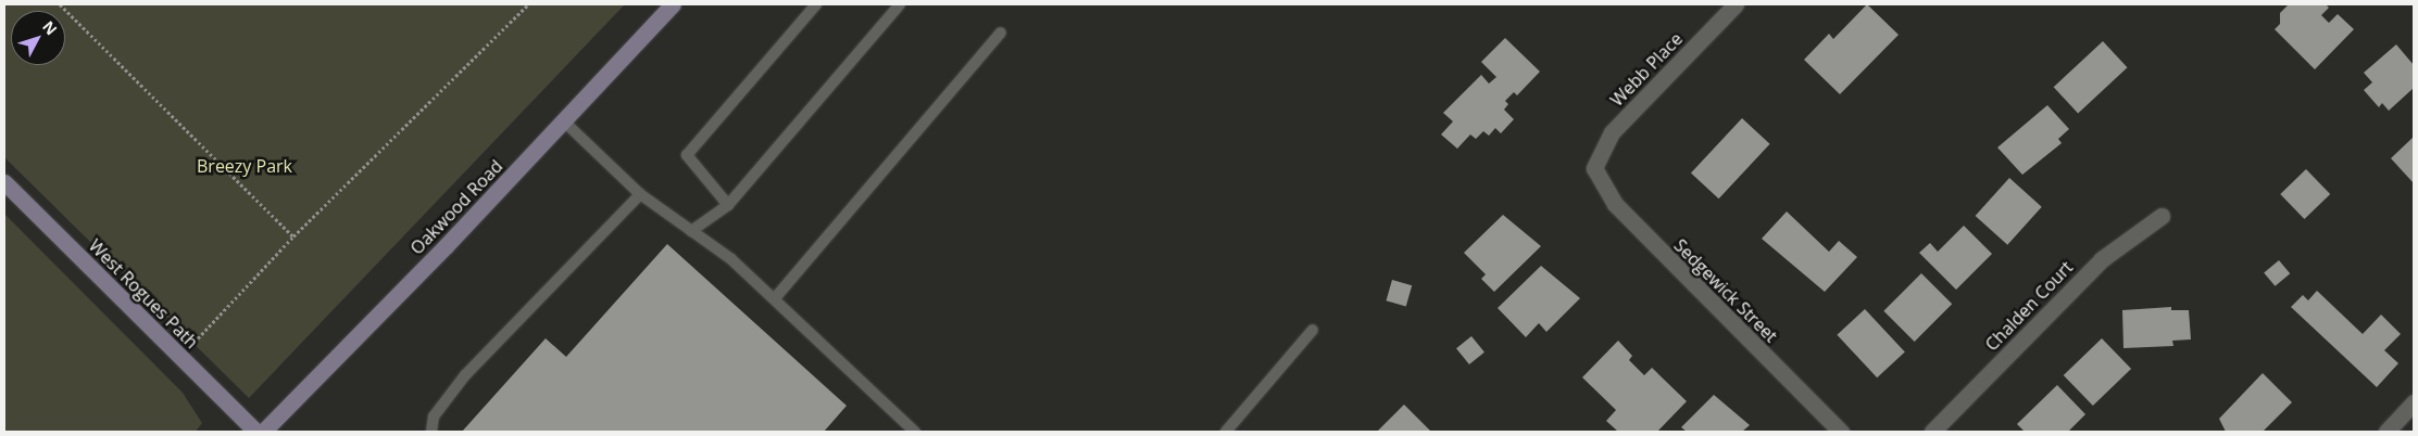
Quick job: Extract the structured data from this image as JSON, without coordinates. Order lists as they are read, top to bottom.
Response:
{
  "streets": {
    "main road": ["Oakwood Road", "West Rogues Path"],
    "street": ["Webb Place", "Sedgewick Street", "Chalden Court"]
  },
  "crossings": [
    ["Webb Place", "Sedgewick Street"]
  ],
  "parks": ["Breezy Park"],
  "north": "top right"
}
